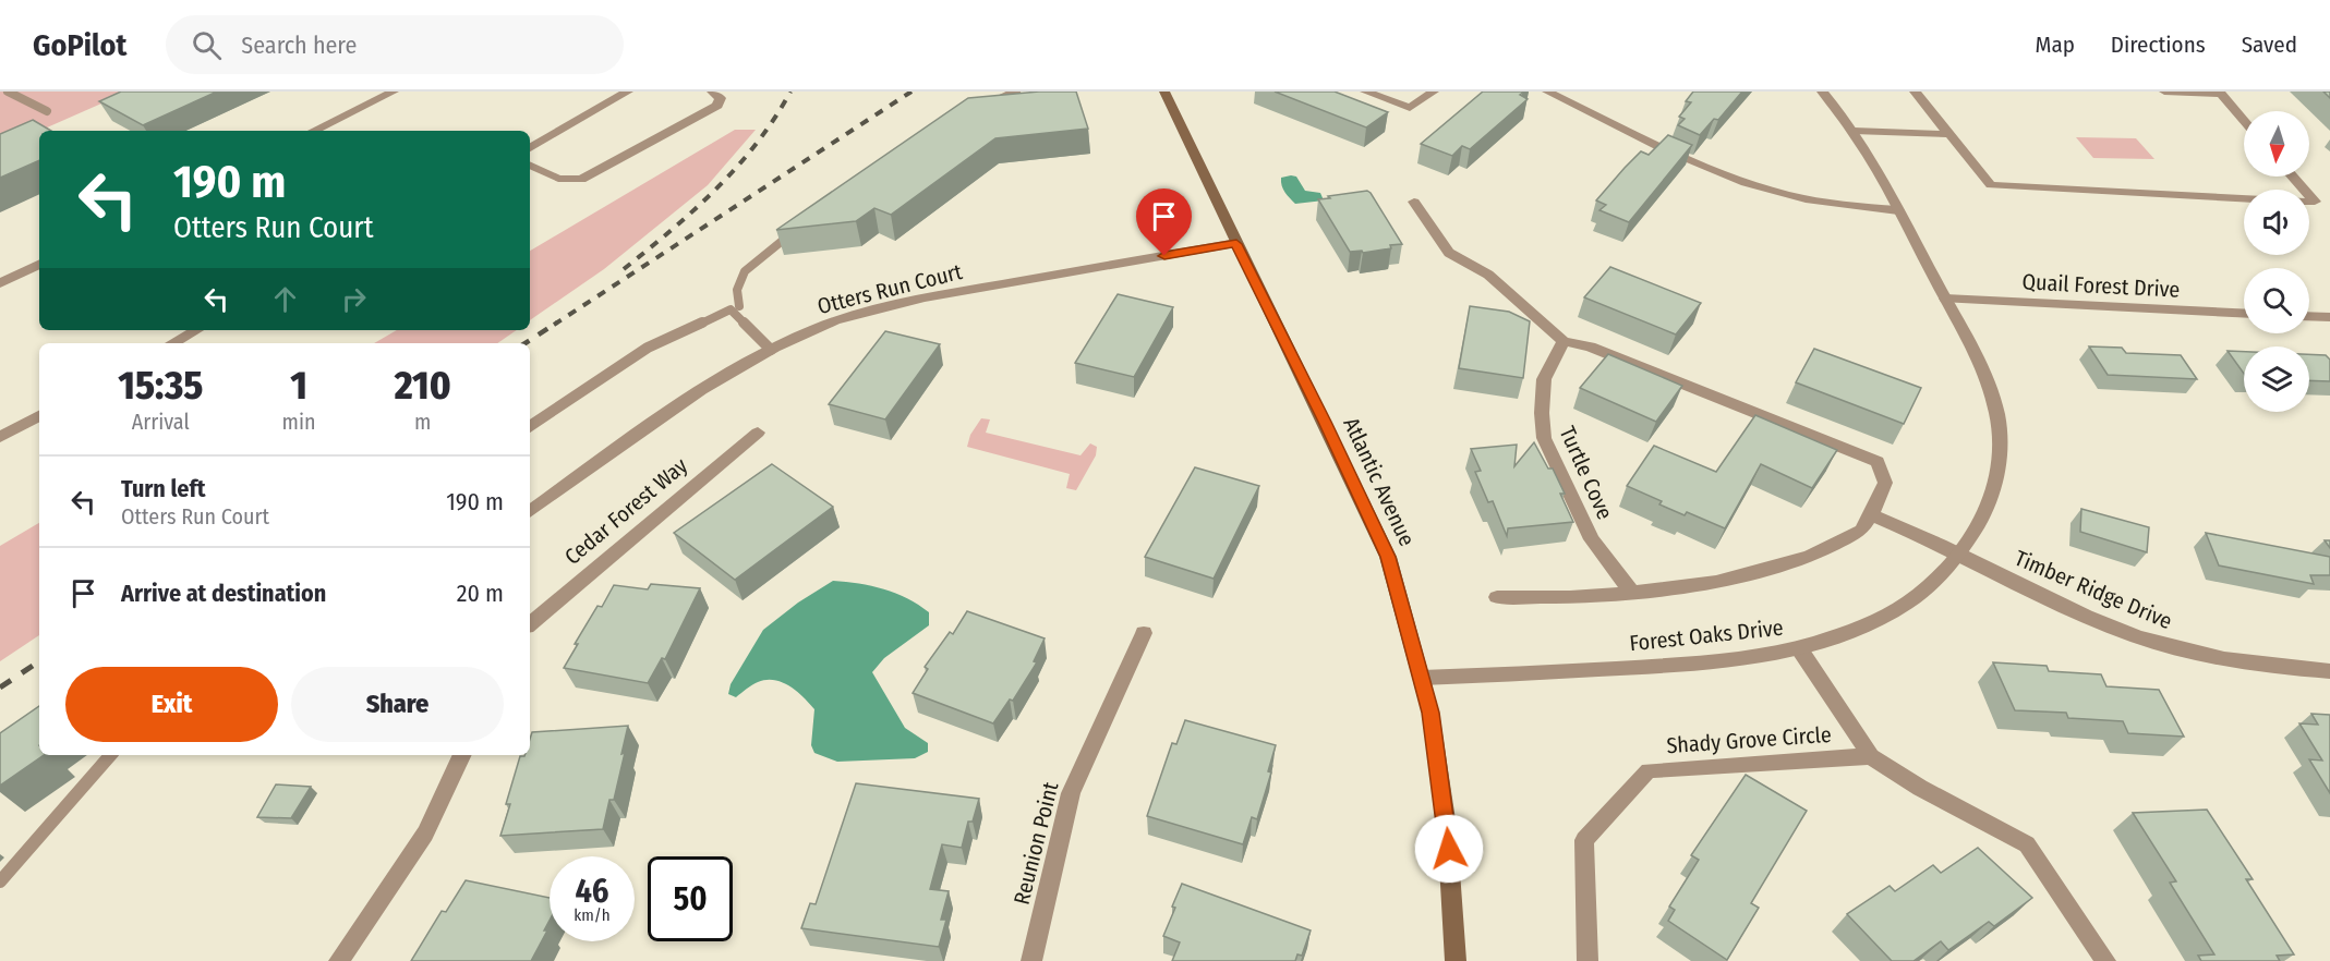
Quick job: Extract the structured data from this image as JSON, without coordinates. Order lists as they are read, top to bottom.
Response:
{
  "streets": {
    "main road": ["Atlantic Avenue"],
    "street": [
      "Quail Forest Drive",
      "Otters Run Court",
      "Turtle Cove",
      "Cedar Forest Way",
      "Timber Ridge Drive",
      "Forest Oaks Drive",
      "Shady Grove Circle",
      "Reunion Point"
    ]
  },
  "crossings": [
    ["Quail Forest Drive", "Forest Oaks Drive"],
    ["Otters Run Court", "Atlantic Avenue"],
    ["Atlantic Avenue", "Forest Oaks Drive"],
    ["Timber Ridge Drive", "Forest Oaks Drive"],
    ["Forest Oaks Drive", "Shady Grove Circle"]
  ],
  "north": "bottom",
  "page": {
    "header": "GoPilot",
    "search": "Search here",
    "nav": ["Map", "Directions", "Saved"],
    "turn": ["190 m", "Otters Run Court"],
    "eta": [
      "15:35",
      "Arrival",
      "1",
      "min",
      "210",
      "m"
    ],
    "list": [
      {
        "name": "Turn left",
        "note": "Otters Run Court",
        "value": "190 m"
      },
      {
        "name": "Arrive at destination",
        "value": "20 m"
      }
    ],
    "buttons": ["Exit", "Share"],
    "speed": "46 km/h",
    "limit": "50"
  }
}
